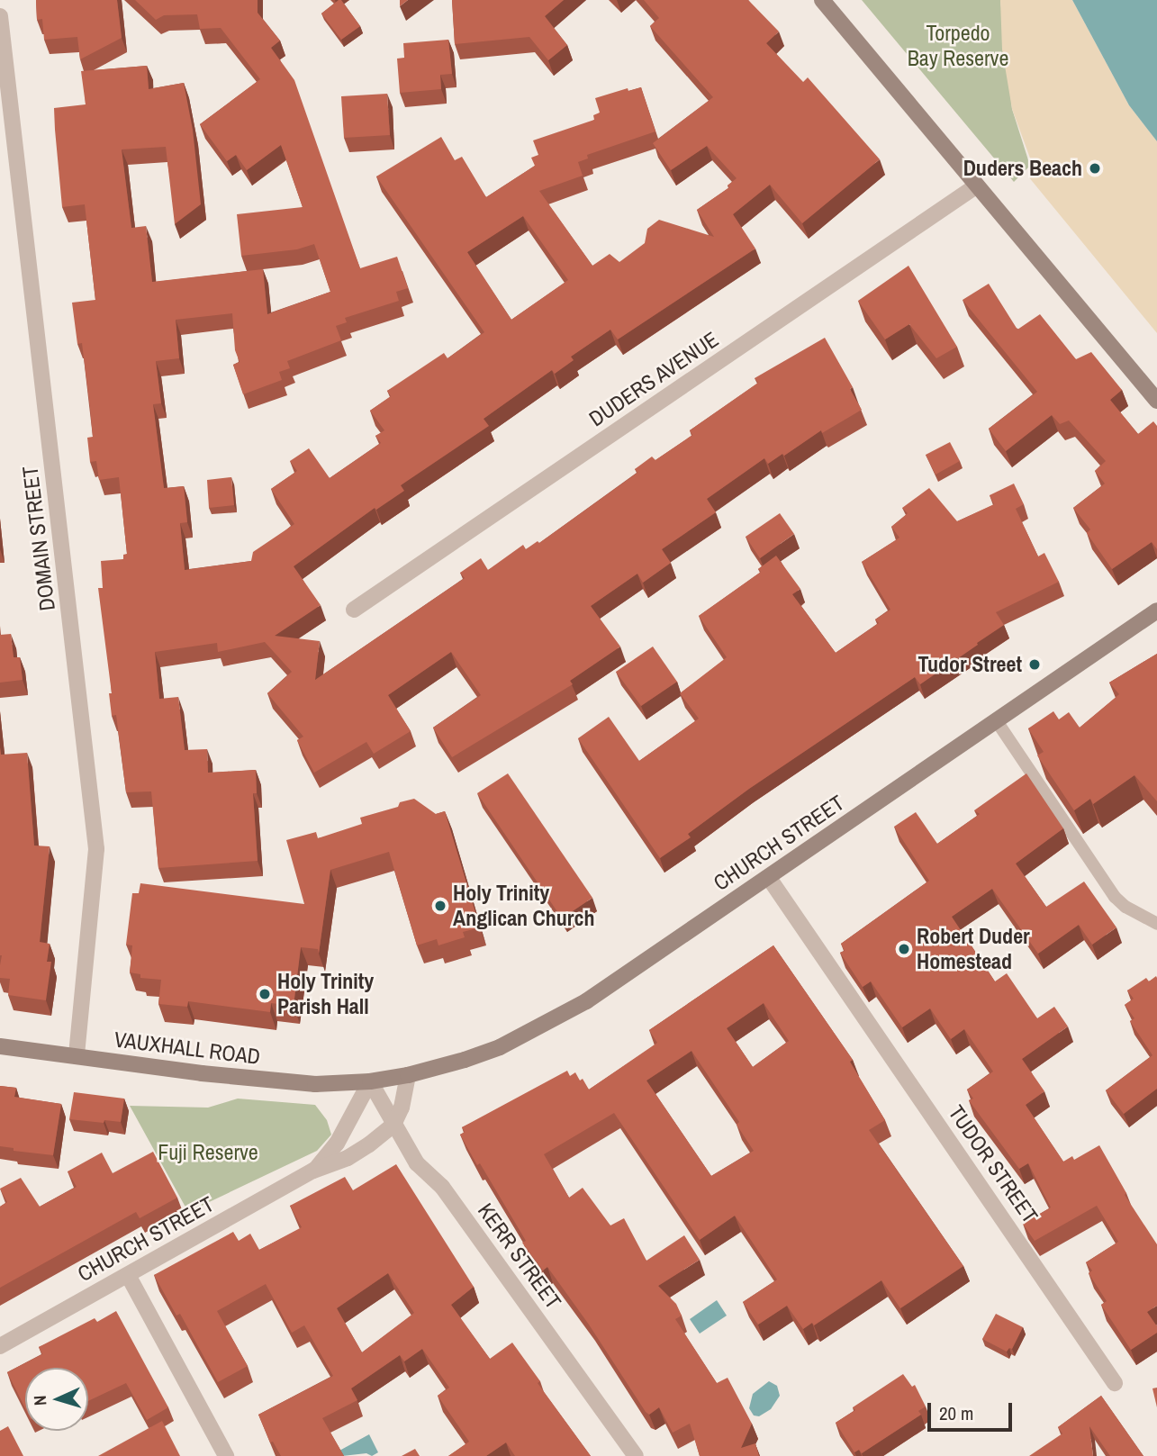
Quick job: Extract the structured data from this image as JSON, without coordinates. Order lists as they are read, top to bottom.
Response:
{
  "streets": {
    "street": [
      "DUDERS AVENUE",
      "DOMAIN STREET",
      "CHURCH STREET",
      "VAUXHALL ROAD",
      "TUDOR STREET",
      "KERR STREET"
    ]
  },
  "crossings": [
    ["DOMAIN STREET", "VAUXHALL ROAD"],
    ["CHURCH STREET", "VAUXHALL ROAD"],
    ["CHURCH STREET", "TUDOR STREET"],
    ["CHURCH STREET", "KERR STREET"],
    ["VAUXHALL ROAD", "KERR STREET"]
  ],
  "parks": ["Torpedo Bay Reserve", "Fuji Reserve"],
  "places": [
    "Duders Beach",
    "Tudor Street",
    "Holy Trinity Anglican Church",
    "Robert Duder Homestead",
    "Holy Trinity Parish Hall"
  ],
  "scale_bar": "20 m",
  "north": "left"
}
